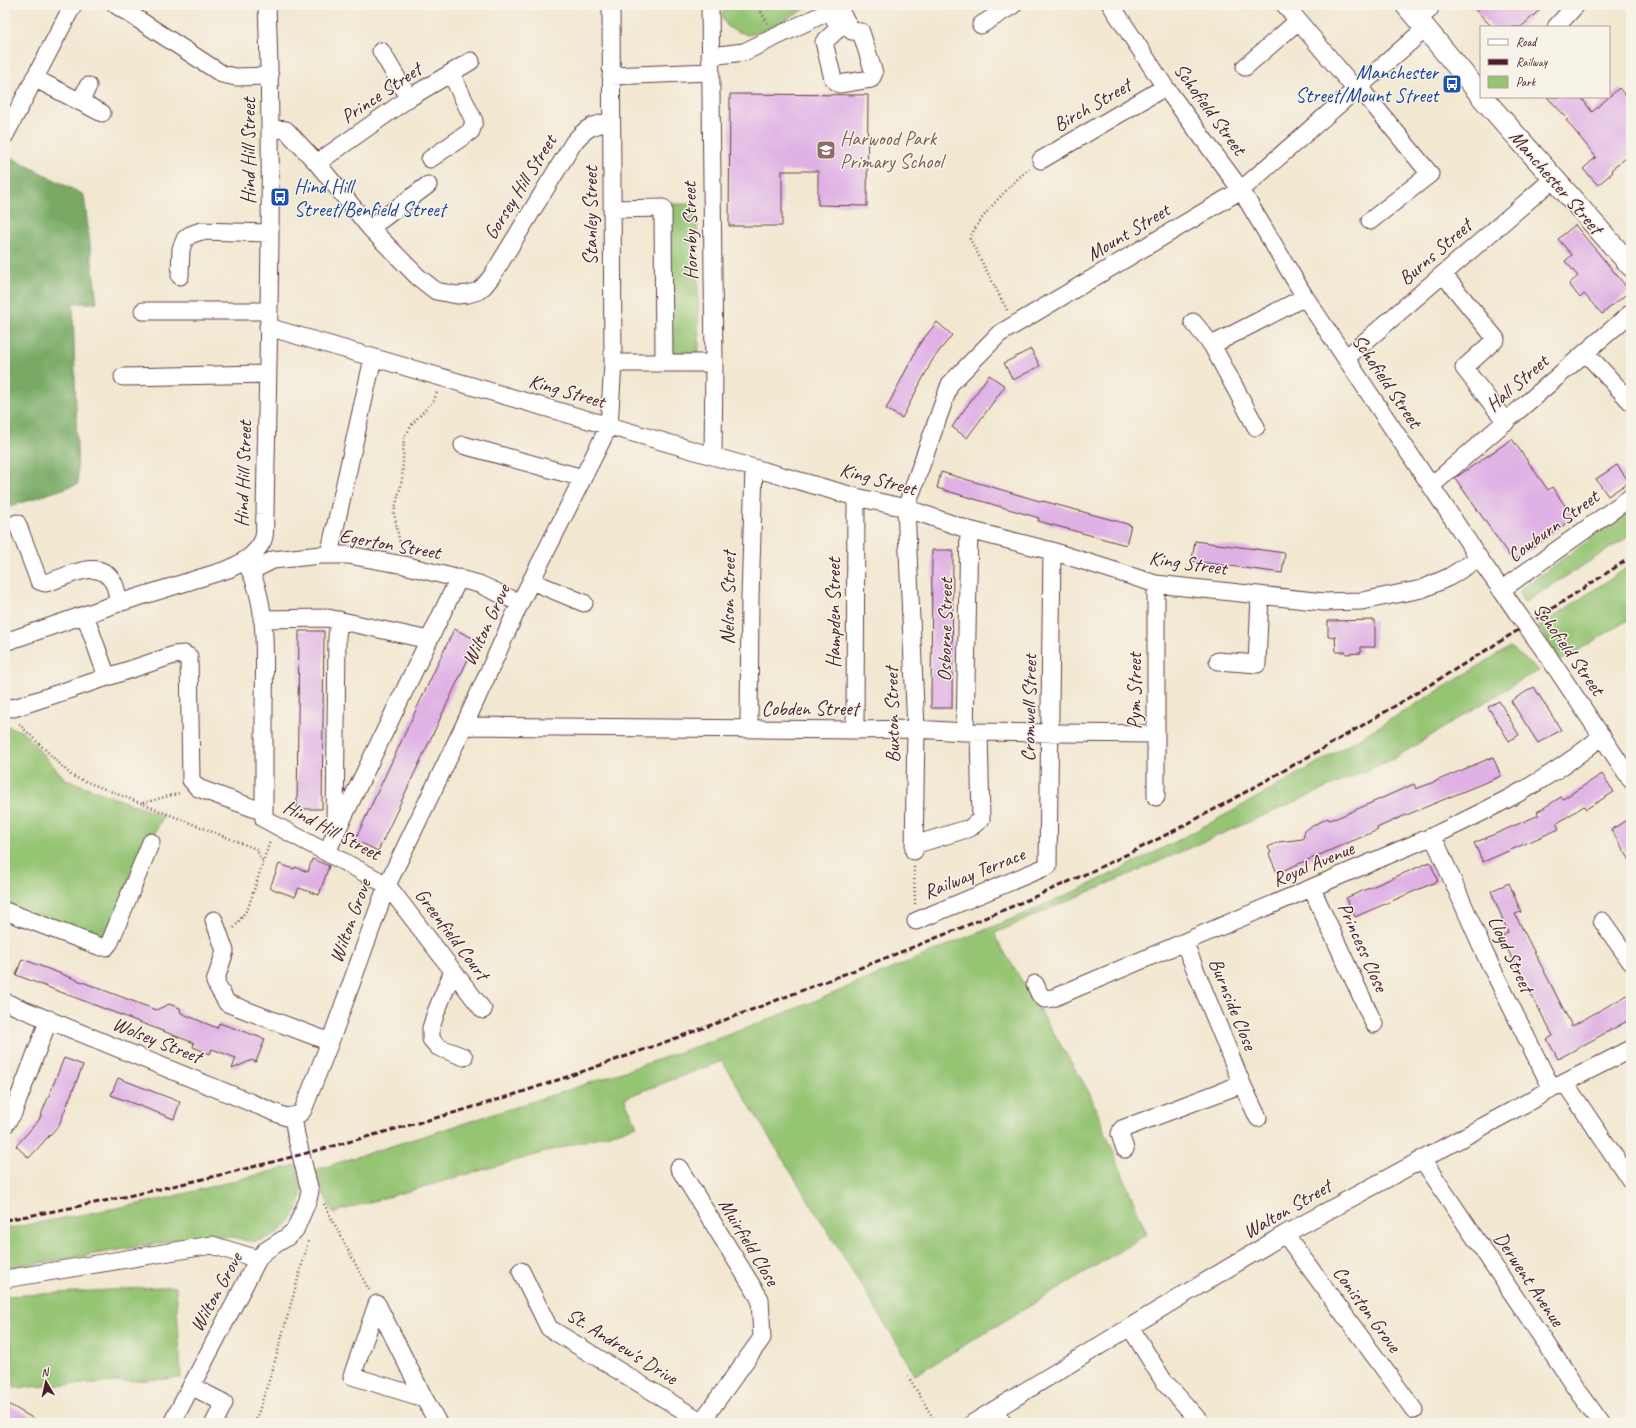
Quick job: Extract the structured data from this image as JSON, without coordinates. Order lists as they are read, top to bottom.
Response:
{
  "streets": {
    "main road": ["Manchester Street"],
    "street": [
      "Prince Street",
      "Birch Street",
      "Schofield Street",
      "Hind Hill Street",
      "Gorsey Hill Street",
      "Stanley Street",
      "Hornby Street",
      "Mount Street",
      "Burns Street",
      "Hall Street",
      "King Street",
      "Cowburn Street",
      "Egerton Street",
      "Nelson Street",
      "Hampden Street",
      "Wilton Grove",
      "Osborne Street",
      "Pym Street",
      "Cobden Street",
      "Cromwell Street",
      "Buxton Street",
      "Royal Avenue",
      "Railway Terrace",
      "Greenfield Court",
      "Princess Close",
      "Lloyd Street",
      "Burnside Close",
      "Wolsey Street",
      "Walton Street",
      "Muirfield Close",
      "Derwent Avenue",
      "Coniston Grove",
      "St. Andrew's Drive"
    ]
  },
  "crossings": [
    ["Birch Street", "Schofield Street"],
    ["Schofield Street", "Mount Street"],
    ["Schofield Street", "Burns Street"],
    ["Schofield Street", "Hall Street"],
    ["Schofield Street", "King Street"],
    ["Schofield Street", "Cowburn Street"],
    ["Schofield Street", "Royal Avenue"],
    ["Hind Hill Street", "King Street"],
    ["Hind Hill Street", "Egerton Street"],
    ["Hind Hill Street", "Wilton Grove"],
    ["Hind Hill Street", "Greenfield Court"],
    ["Manchester Street", "Mount Street"],
    ["Manchester Street", "Burns Street"],
    ["Gorsey Hill Street", "Stanley Street"],
    ["Stanley Street", "King Street"],
    ["Stanley Street", "Wilton Grove"],
    ["Hornby Street", "King Street"],
    ["Mount Street", "King Street"],
    ["Mount Street", "Buxton Street"],
    ["King Street", "Nelson Street"],
    ["King Street", "Hampden Street"],
    ["King Street", "Wilton Grove"],
    ["King Street", "Osborne Street"],
    ["King Street", "Pym Street"],
    ["King Street", "Cromwell Street"],
    ["King Street", "Buxton Street"],
    ["Egerton Street", "Wilton Grove"],
    ["Nelson Street", "Cobden Street"],
    ["Hampden Street", "Cobden Street"],
    ["Wilton Grove", "Cobden Street"],
    ["Wilton Grove", "Greenfield Court"],
    ["Wilton Grove", "Wolsey Street"],
    ["Osborne Street", "Cobden Street"],
    ["Osborne Street", "Buxton Street"],
    ["Pym Street", "Cobden Street"],
    ["Cobden Street", "Cromwell Street"],
    ["Cobden Street", "Buxton Street"],
    ["Cromwell Street", "Railway Terrace"],
    ["Royal Avenue", "Princess Close"],
    ["Royal Avenue", "Lloyd Street"],
    ["Royal Avenue", "Burnside Close"],
    ["Lloyd Street", "Walton Street"],
    ["Walton Street", "Derwent Avenue"],
    ["Walton Street", "Coniston Grove"],
    ["Muirfield Close", "St. Andrew's Drive"]
  ],
  "places": {
    "bus stop": ["Manchester Street/Mount Street", "Hind Hill Street/Benfield Street"],
    "school or university": ["Harwood Park Primary School"]
  },
  "legend": ["Road", "Railway", "Park"],
  "north": "top"
}
